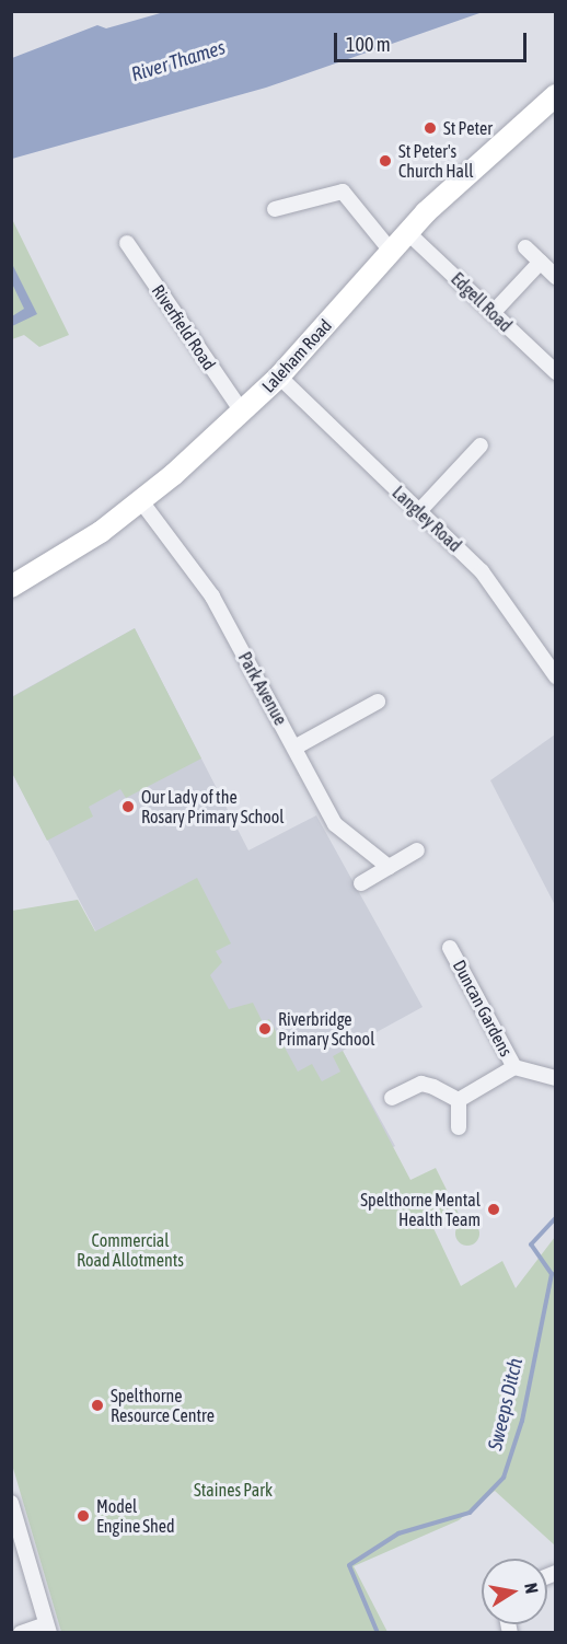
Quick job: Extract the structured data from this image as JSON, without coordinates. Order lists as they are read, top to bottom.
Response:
{
  "streets": {
    "main road": ["Laleham Road"],
    "street": [
      "Edgell Road",
      "Riverfield Road",
      "Langley Road",
      "Park Avenue",
      "Duncan Gardens"
    ]
  },
  "crossings": [
    ["Edgell Road", "Laleham Road"],
    ["Riverfield Road", "Laleham Road"],
    ["Laleham Road", "Langley Road"],
    ["Laleham Road", "Park Avenue"]
  ],
  "water": ["River Thames", "Sweeps Ditch"],
  "parks": ["Commercial Road Allotments", "Staines Park"],
  "places": [
    "St Peter",
    "St Peter's Church Hall",
    "Our Lady of the Rosary Primary School",
    "Riverbridge Primary School",
    "Spelthorne Mental Health Team",
    "Spelthorne Resource Centre",
    "Model Engine Shed"
  ],
  "scale_bar": "100 m",
  "north": "right"
}
